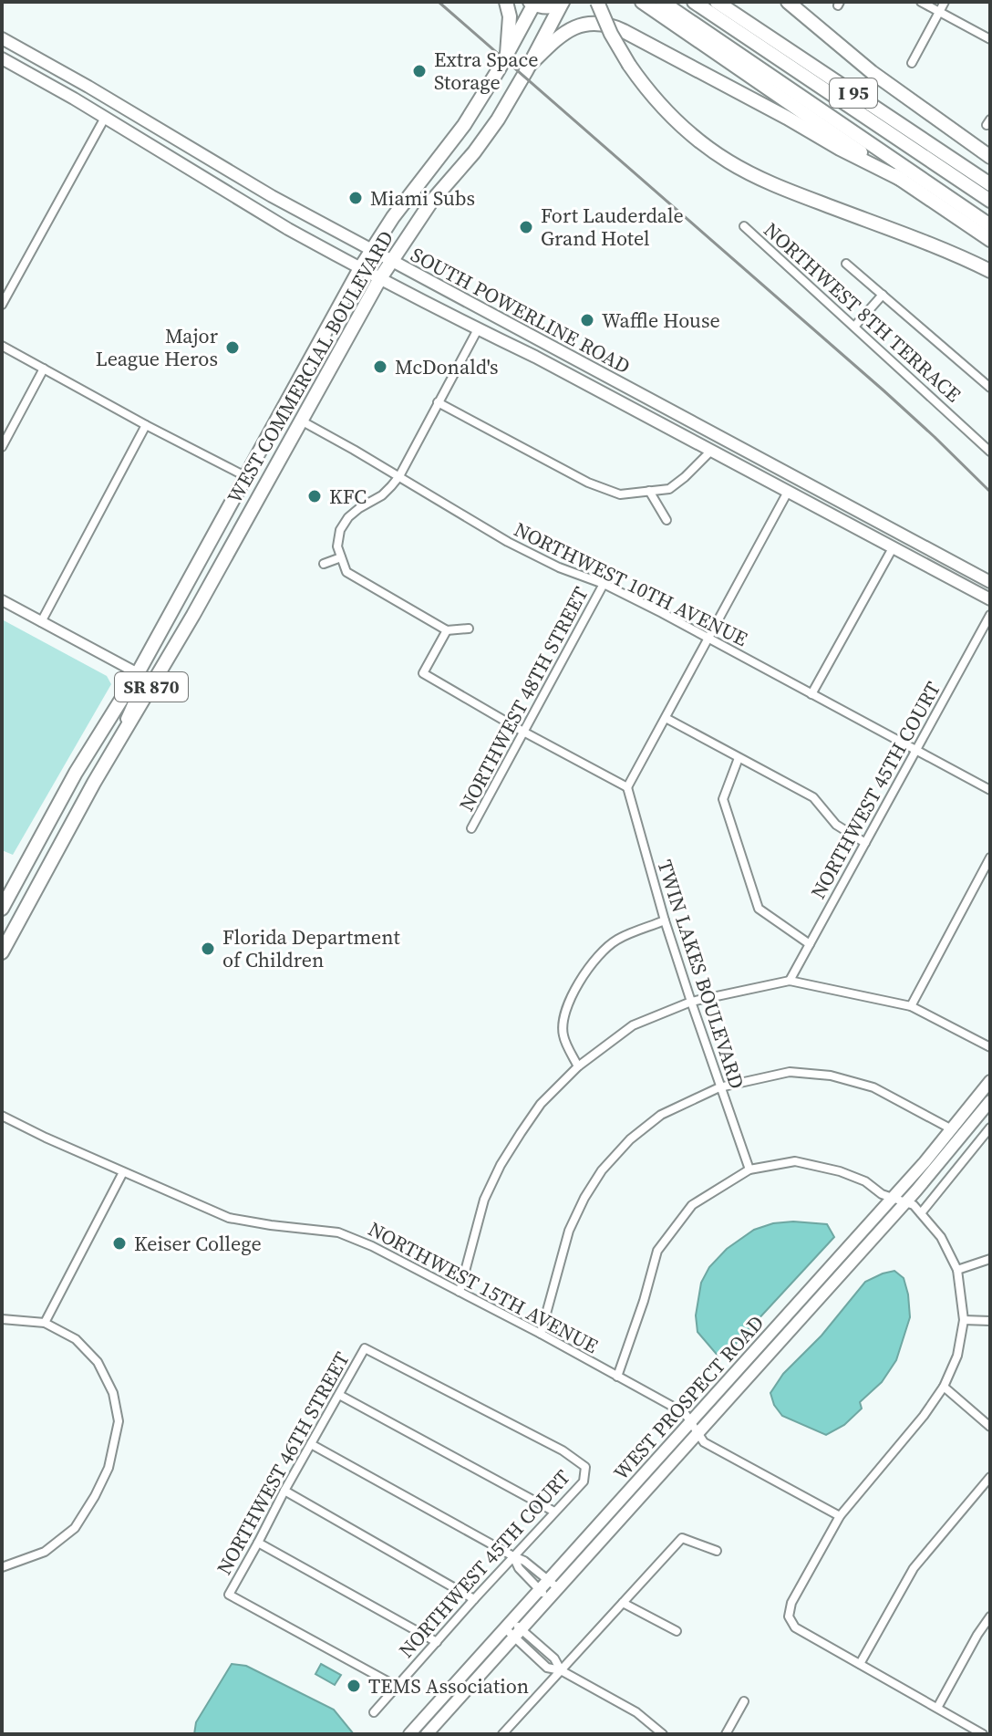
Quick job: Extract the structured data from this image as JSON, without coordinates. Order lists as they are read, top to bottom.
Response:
{
  "streets": {
    "highway": ["I 95", "WEST COMMERCIAL BOULEVARD", "SR 870"],
    "main road": ["SOUTH POWERLINE ROAD", "WEST PROSPECT ROAD"],
    "street": [
      "NORTHWEST 8TH TERRACE",
      "NORTHWEST 10TH AVENUE",
      "NORTHWEST 48TH STREET",
      "NORTHWEST 45TH COURT",
      "TWIN LAKES BOULEVARD",
      "NORTHWEST 15TH AVENUE",
      "NORTHWEST 46TH STREET"
    ]
  },
  "crossings": [
    ["SOUTH POWERLINE ROAD", "WEST COMMERCIAL BOULEVARD"],
    ["WEST COMMERCIAL BOULEVARD", "NORTHWEST 10TH AVENUE"],
    ["NORTHWEST 10TH AVENUE", "NORTHWEST 48TH STREET"],
    ["NORTHWEST 10TH AVENUE", "NORTHWEST 45TH COURT"],
    ["NORTHWEST 45TH COURT", "NORTHWEST 46TH STREET"],
    ["NORTHWEST 15TH AVENUE", "WEST PROSPECT ROAD"]
  ],
  "places": [
    "Extra Space Storage",
    "Miami Subs",
    "Fort Lauderdale Grand Hotel",
    "Waffle House",
    "Major League Heros",
    "McDonald's",
    "KFC",
    "Florida Department of Children",
    "Keiser College",
    "TEMS Association"
  ]
}
